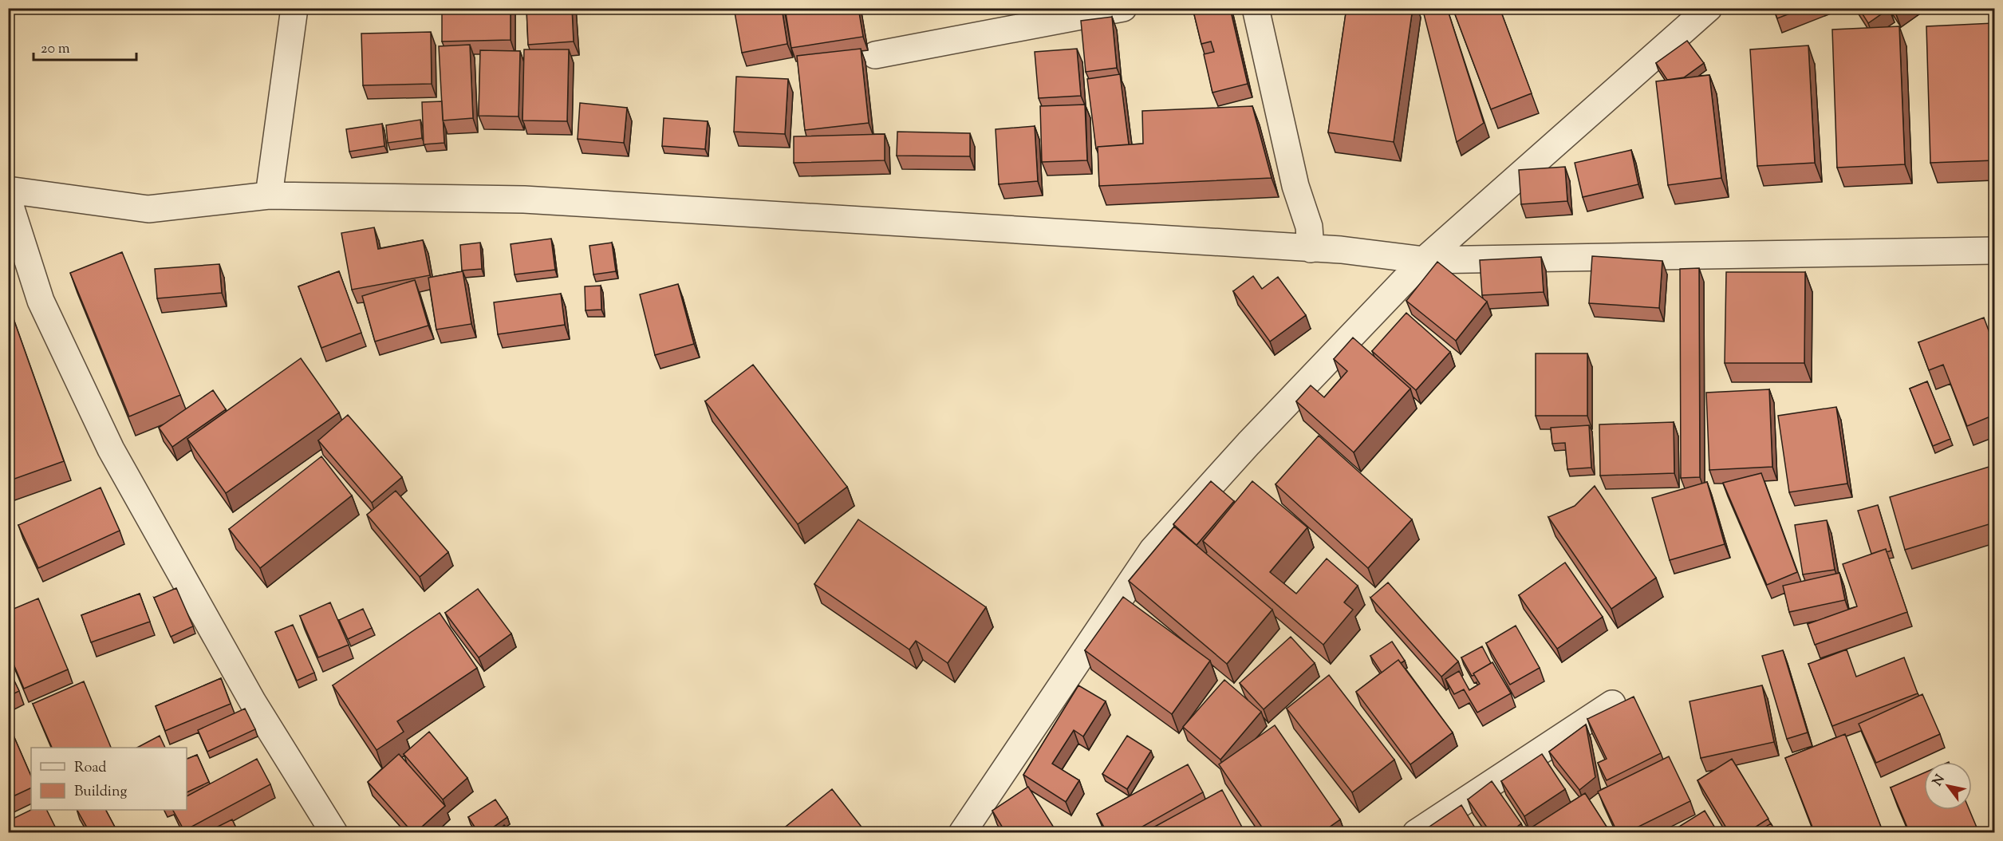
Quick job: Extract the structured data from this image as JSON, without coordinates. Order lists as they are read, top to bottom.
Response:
{
  "legend": ["Road", "Building"],
  "scale_bar": "20 m",
  "north": "top left"
}
